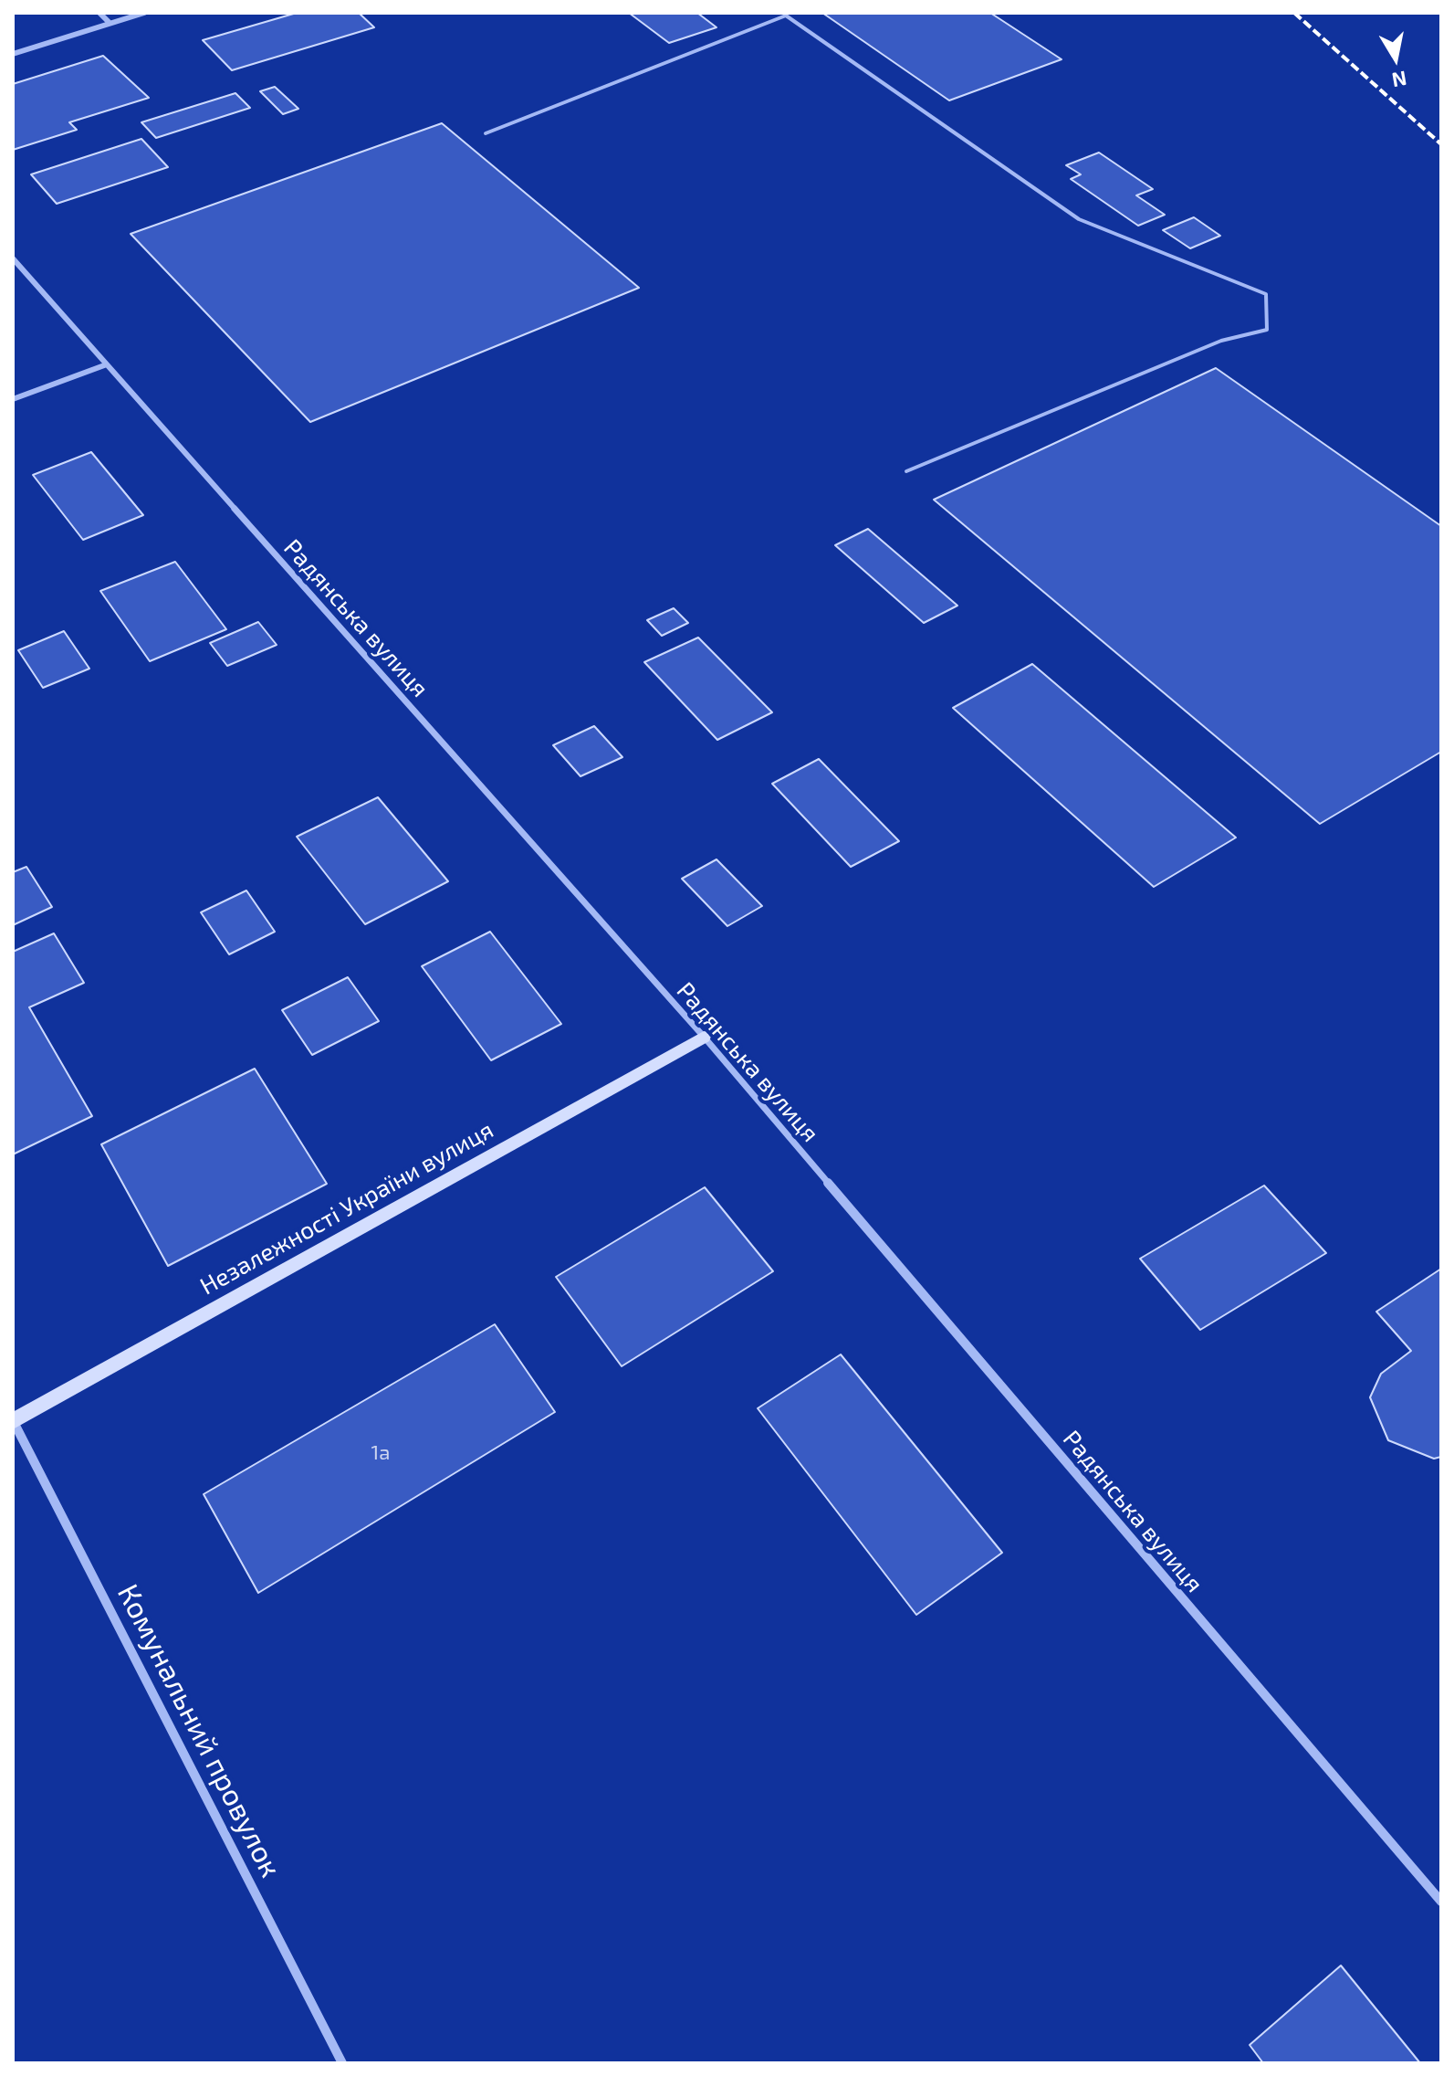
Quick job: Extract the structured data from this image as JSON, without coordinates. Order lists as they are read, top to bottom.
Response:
{
  "streets": {
    "street": ["Радянська вулиця", "Незалежності України вулиця", "Комунальний провулок"]
  },
  "crossings": [
    ["Радянська вулиця", "Незалежності України вулиця"],
    ["Незалежності України вулиця", "Комунальний провулок"]
  ],
  "house_numbers": ["1а"],
  "north": "bottom"
}
